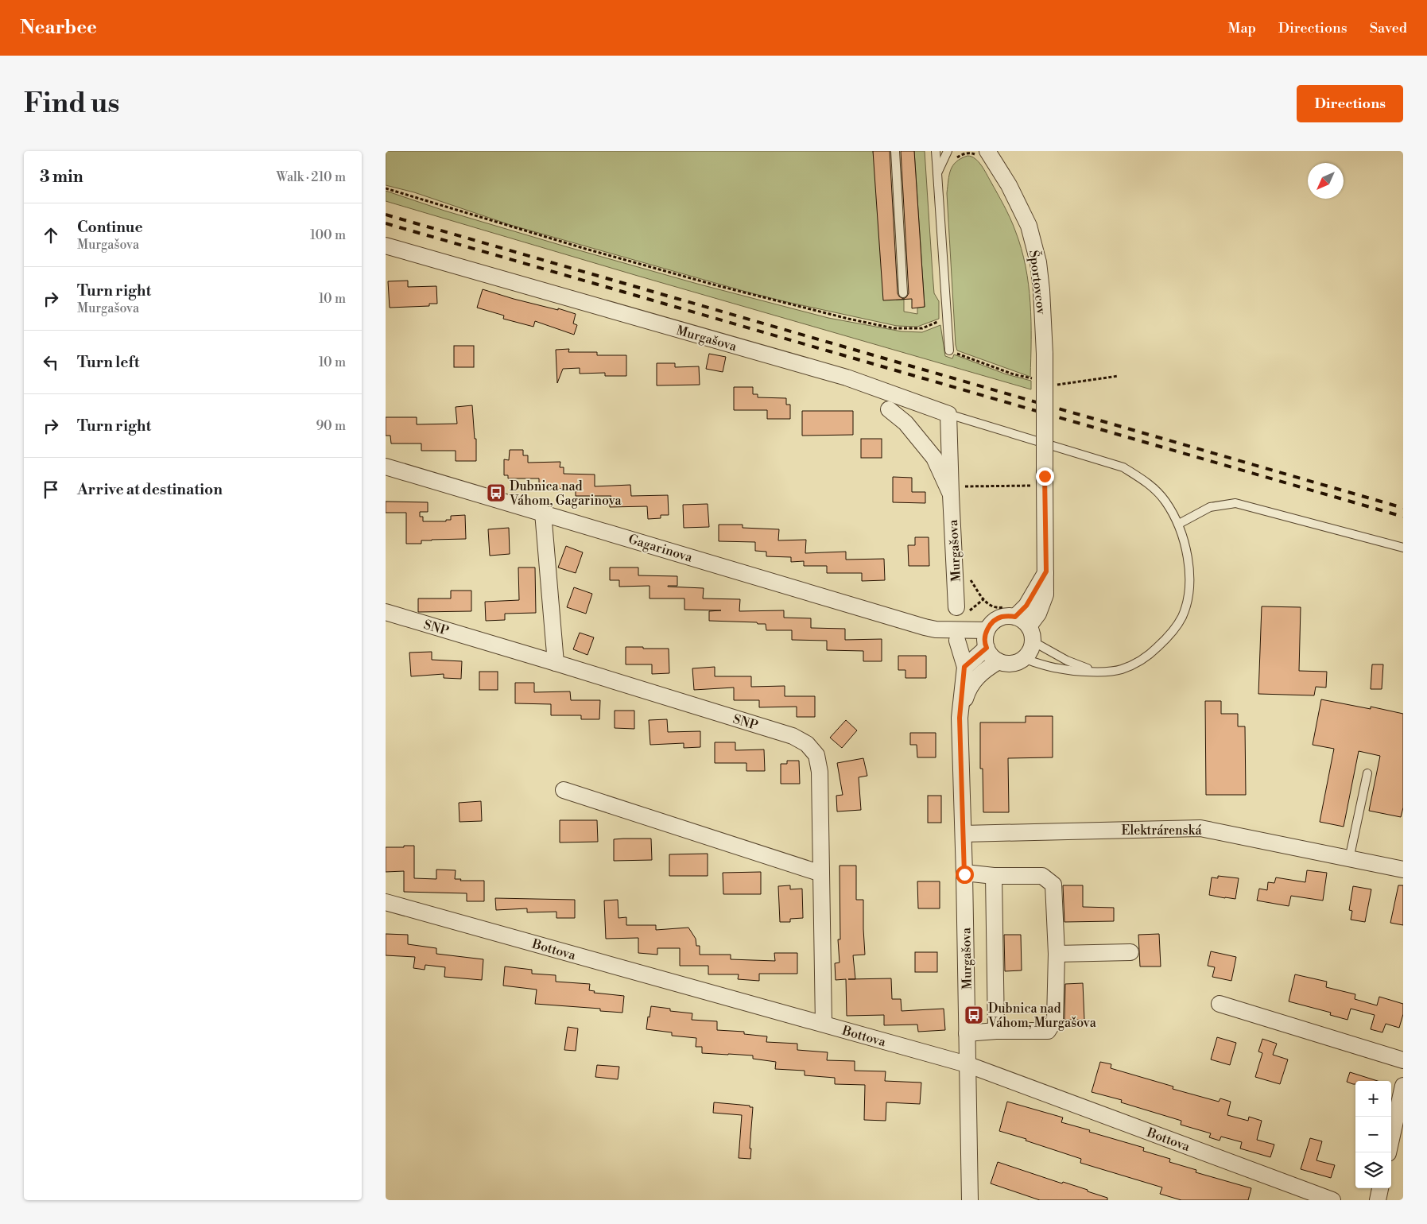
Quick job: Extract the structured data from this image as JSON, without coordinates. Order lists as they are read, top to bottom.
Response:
{
  "streets": {
    "street": [
      "Športovcov",
      "Murgašova",
      "Gagarinova",
      "SNP",
      "Elektrárenská",
      "Bottova"
    ]
  },
  "crossings": [
    ["Športovcov", "Murgašova"],
    ["Športovcov", "Gagarinova"],
    ["Murgašova", "Gagarinova"],
    ["Murgašova", "Elektrárenská"],
    ["Murgašova", "Bottova"],
    ["SNP", "Bottova"]
  ],
  "places": {
    "bus stop": ["Dubnica nad Váhom, Gagarinova", "Dubnica nad Váhom, Murgašova"]
  },
  "north": "bottom left",
  "page": {
    "header": "Nearbee",
    "nav": ["Map", "Directions", "Saved"],
    "buttons": "Directions",
    "title": "Find us",
    "heading": ["3 min", "Walk · 210 m"],
    "list": [
      ["Continue", "Murgašova", "100 m"],
      ["Turn right", "Murgašova", "10 m"],
      ["Turn left", "10 m"],
      ["Turn right", "90 m"],
      "Arrive at destination"
    ],
    "map_buttons": ["+", "−"]
  }
}
